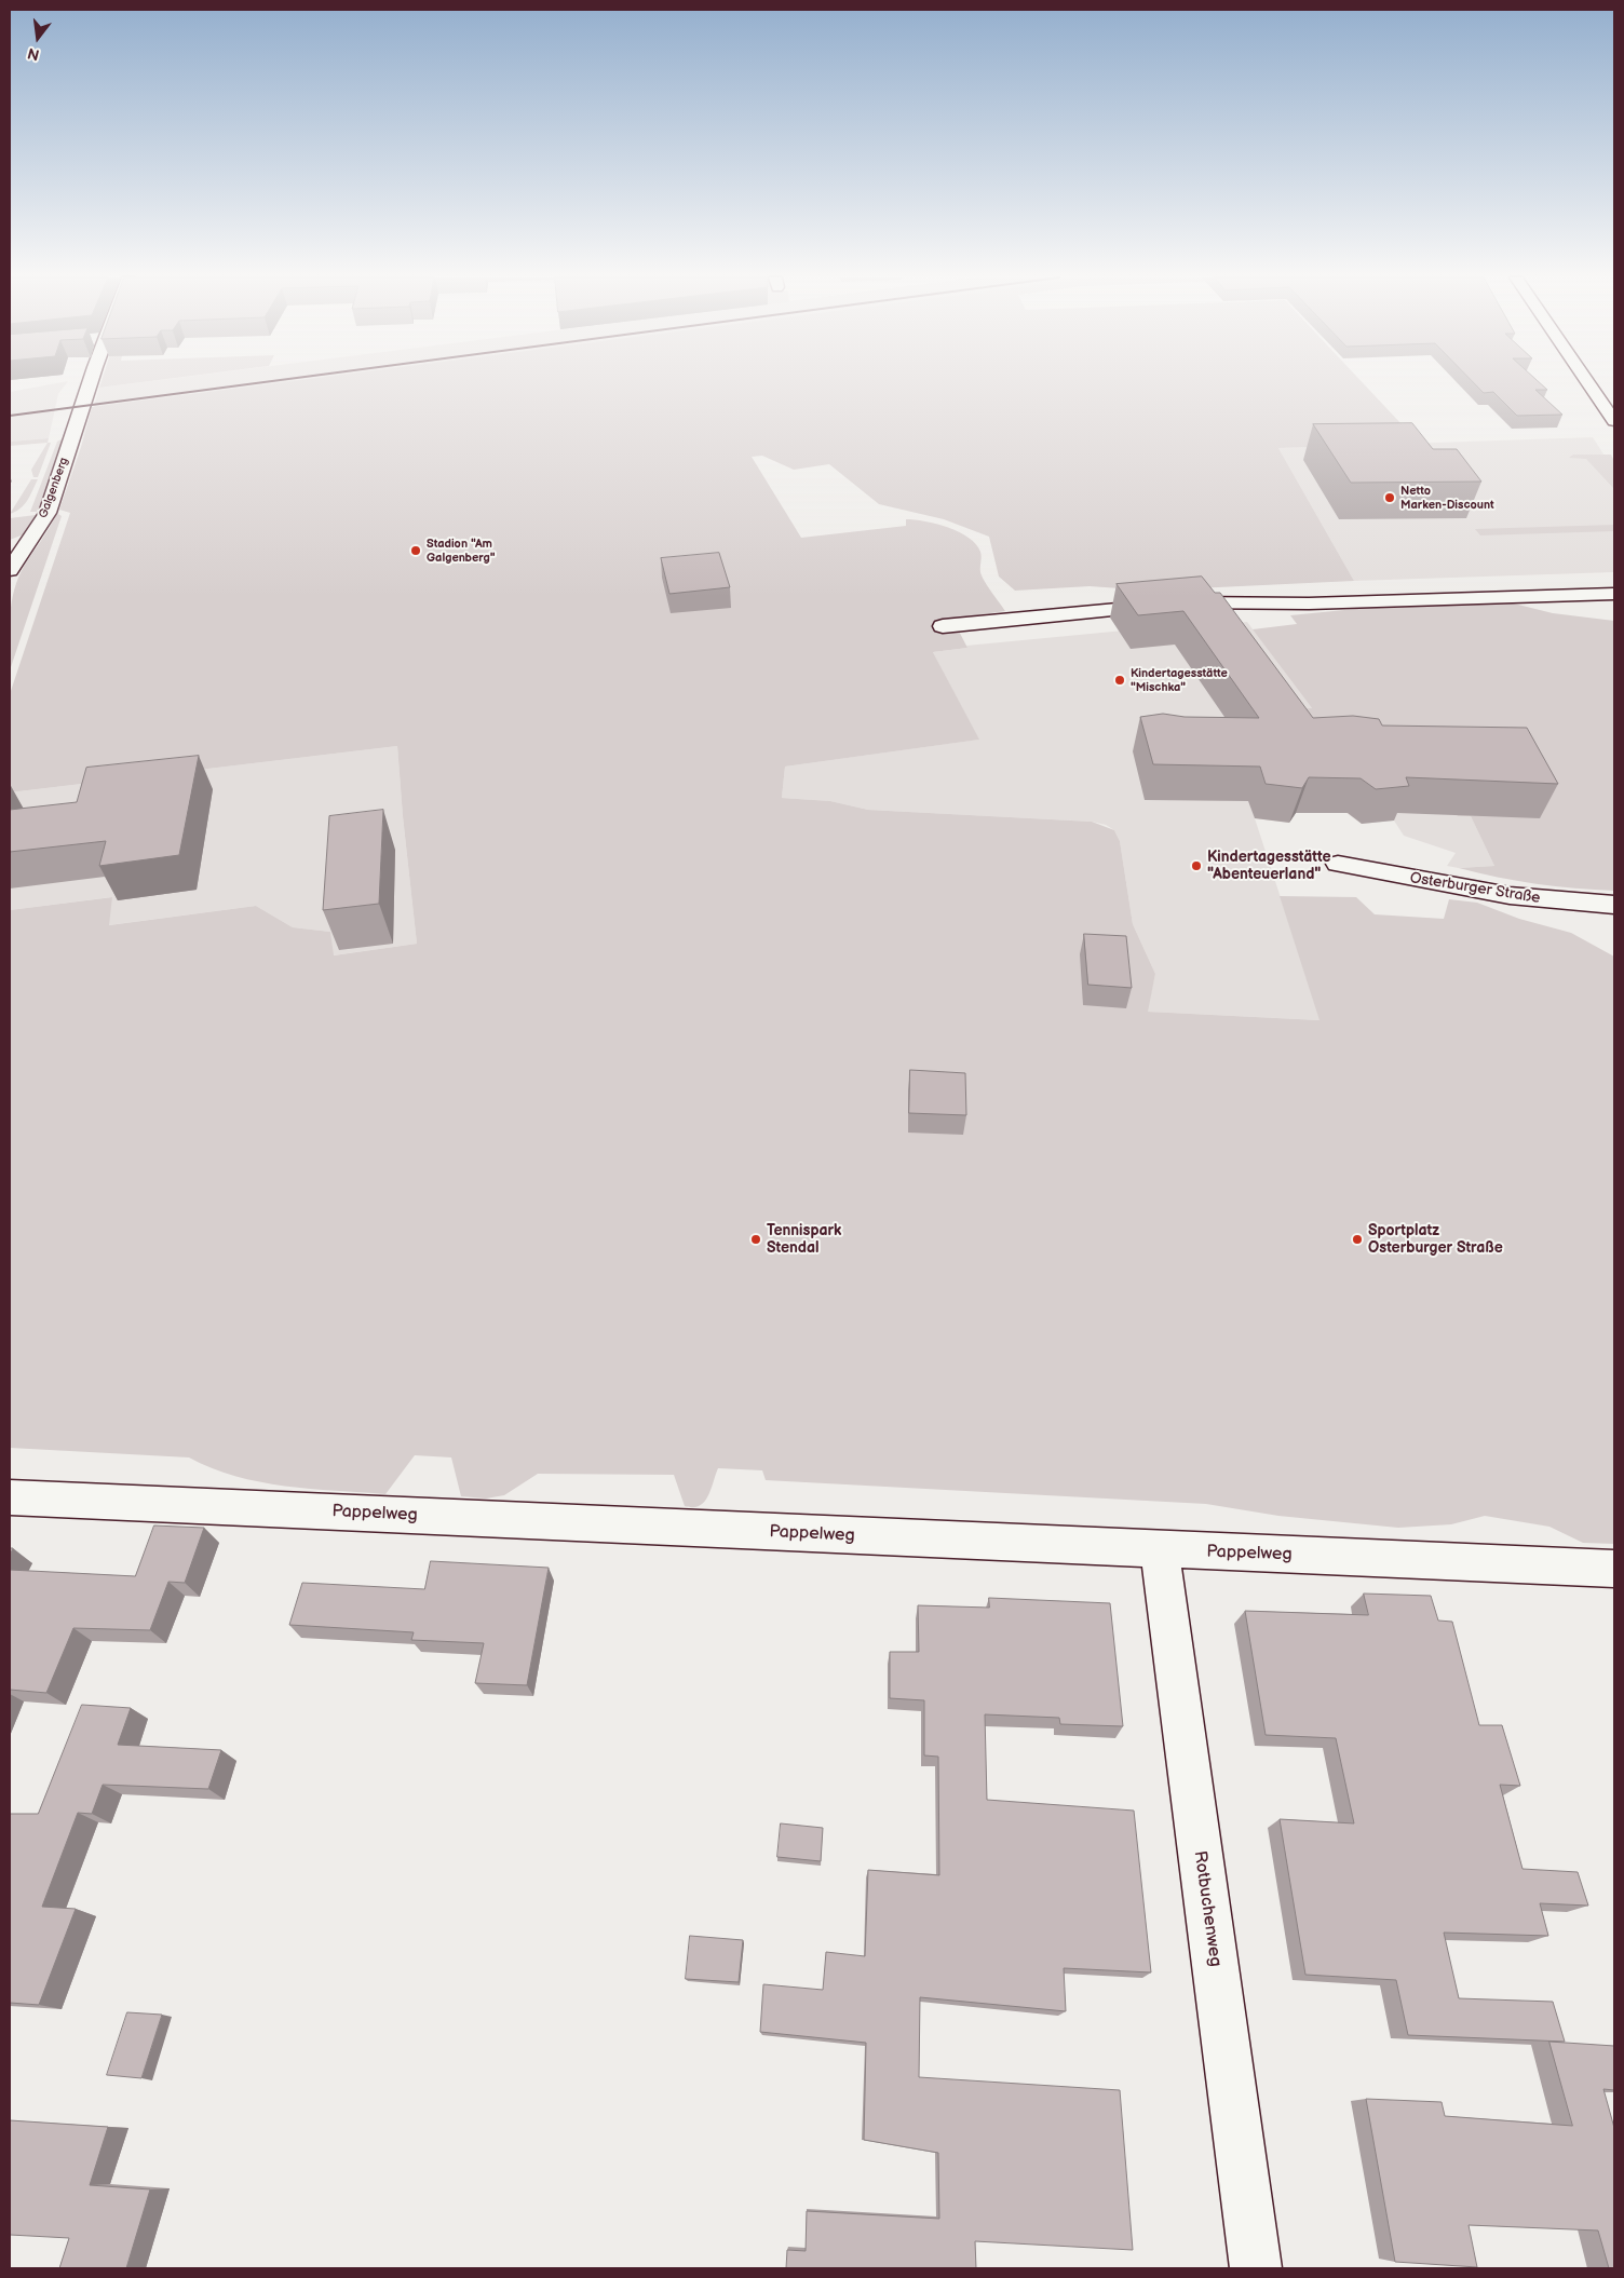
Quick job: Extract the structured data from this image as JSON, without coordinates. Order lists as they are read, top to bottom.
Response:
{
  "streets": {
    "street": [
      "Galgenberg",
      "Osterburger Straße",
      "Pappelweg",
      "Rotbuchenweg"
    ]
  },
  "crossings": [
    ["Pappelweg", "Rotbuchenweg"]
  ],
  "places": [
    "Netto Marken-Discount",
    "Stadion \"Am Galgenberg\"",
    "Kindertagesstätte \"Mischka\"",
    "Kindertagesstätte \"Abenteuerland\"",
    "Tennispark Stendal",
    "Sportplatz Osterburger Straße"
  ],
  "north": "bottom"
}
